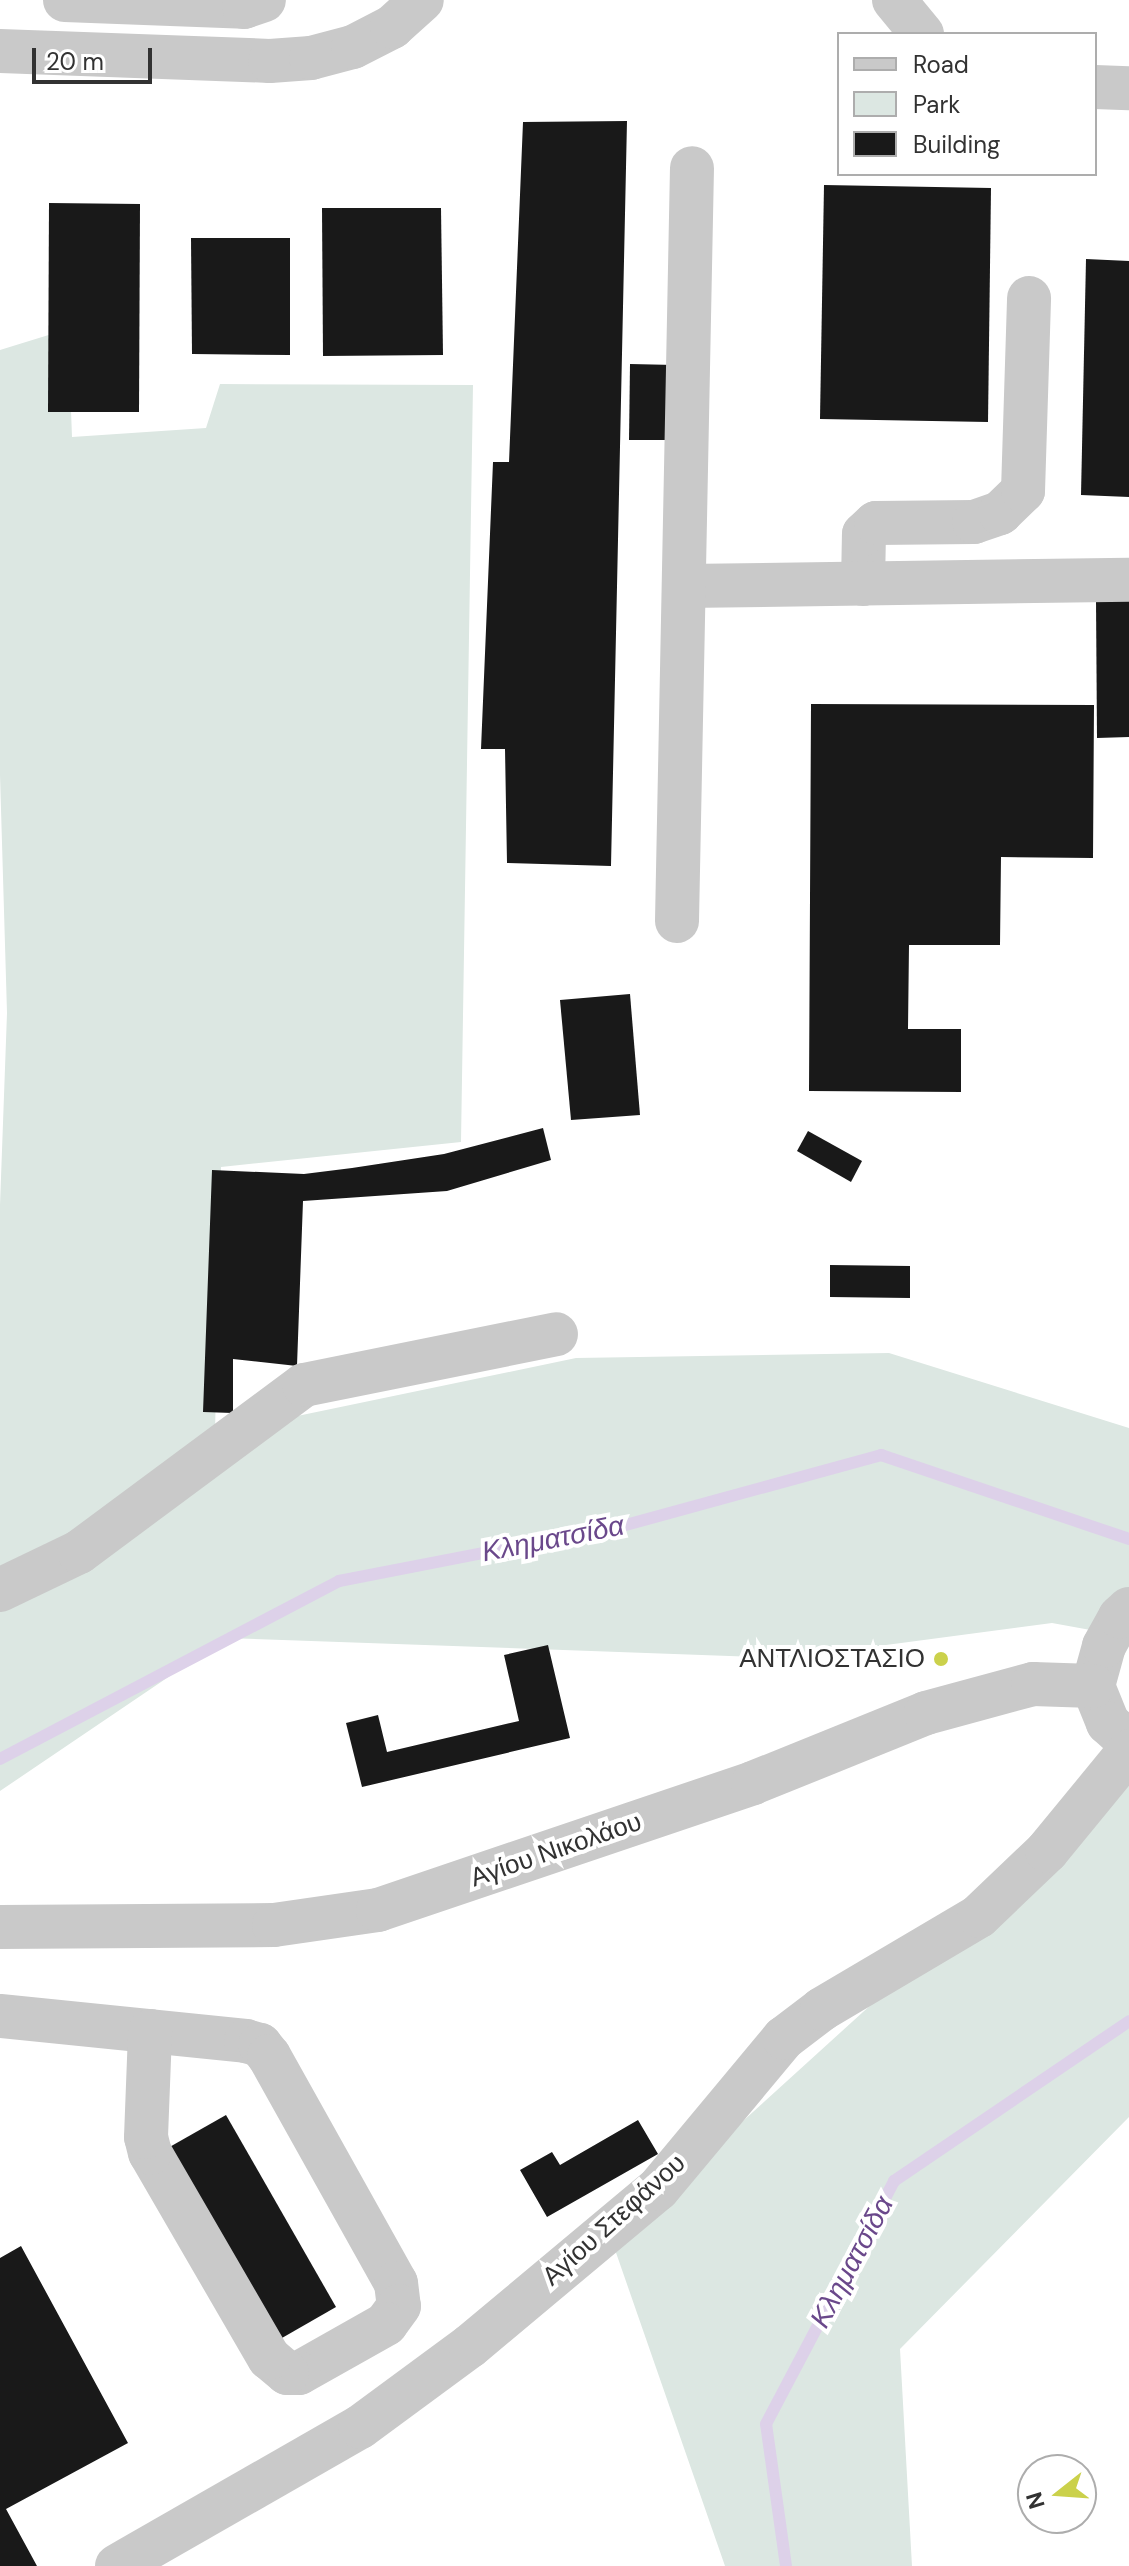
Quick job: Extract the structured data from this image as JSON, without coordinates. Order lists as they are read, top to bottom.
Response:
{
  "streets": {
    "street": ["Αγίου Νικολάου", "Αγίου Στεφάνου"]
  },
  "water": ["Κληματσίδα"],
  "places": ["ΑΝΤΛΙΟΣΤΑΣΙΟ"],
  "legend": ["Road", "Park", "Building"],
  "scale_bar": "20 m",
  "north": "left"
}
